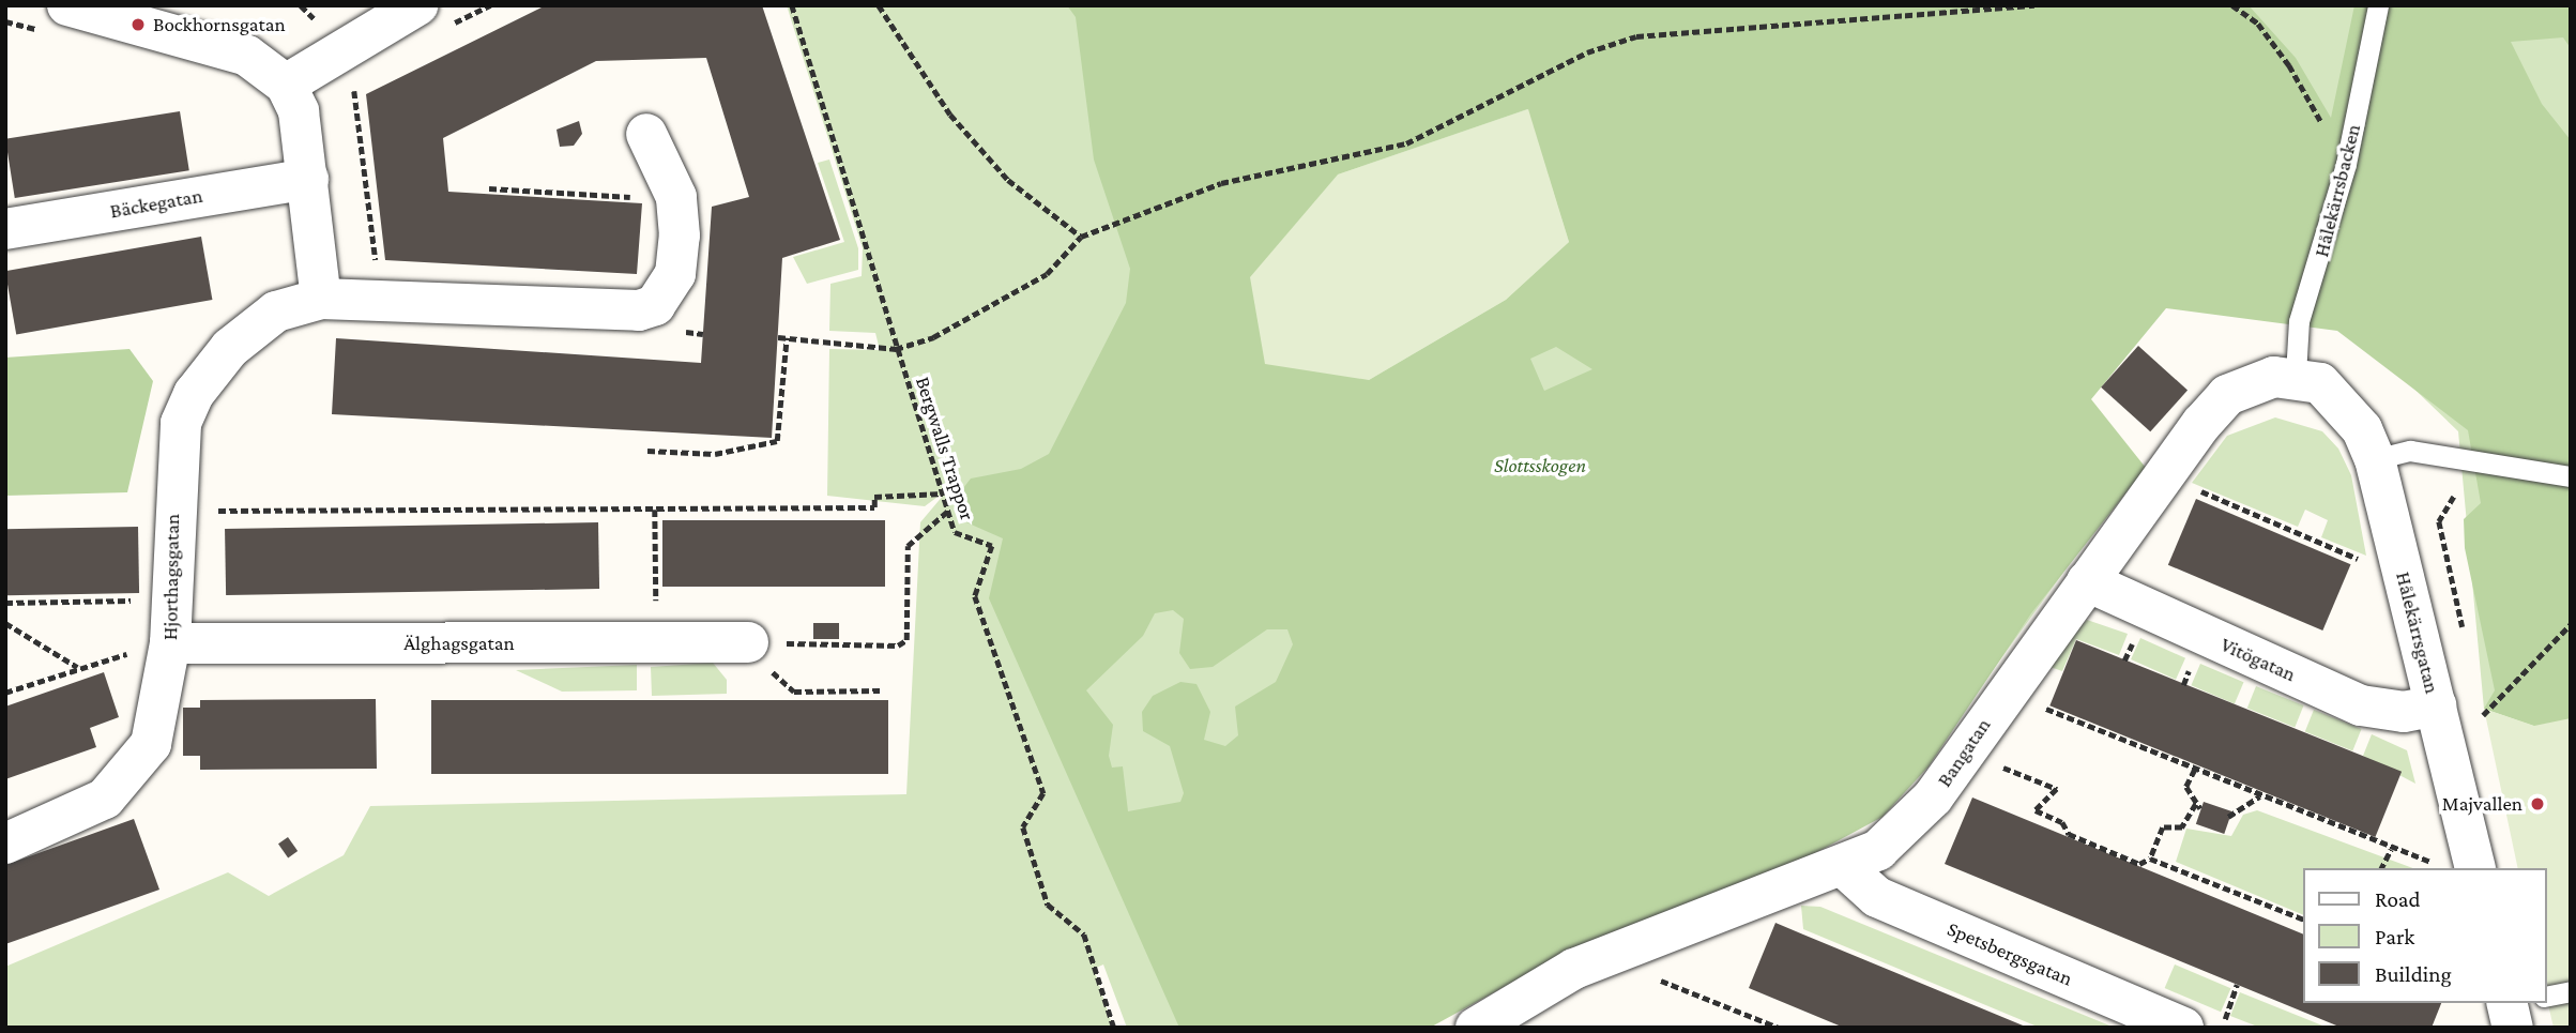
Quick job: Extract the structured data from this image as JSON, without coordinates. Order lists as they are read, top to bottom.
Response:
{
  "streets": {
    "street": [
      "Bäckegatan",
      "Hjorthagsgatan",
      "Hålekärrsgatan",
      "Älghagsgatan",
      "Vitögatan",
      "Bangatan",
      "Spetsbergsgatan"
    ],
    "lane": ["Hålekärrsbacken"],
    "path": ["Bergwalls Trappor"]
  },
  "crossings": [
    ["Hålekärrsbacken", "Hålekärrsgatan"],
    ["Hålekärrsbacken", "Bangatan"],
    ["Hjorthagsgatan", "Älghagsgatan"],
    ["Hålekärrsgatan", "Vitögatan"],
    ["Hålekärrsgatan", "Bangatan"],
    ["Vitögatan", "Bangatan"],
    ["Bangatan", "Spetsbergsgatan"]
  ],
  "parks": ["Slottsskogen"],
  "places": ["Bockhornsgatan", "Majvallen"],
  "legend": ["Road", "Park", "Building"]
}
